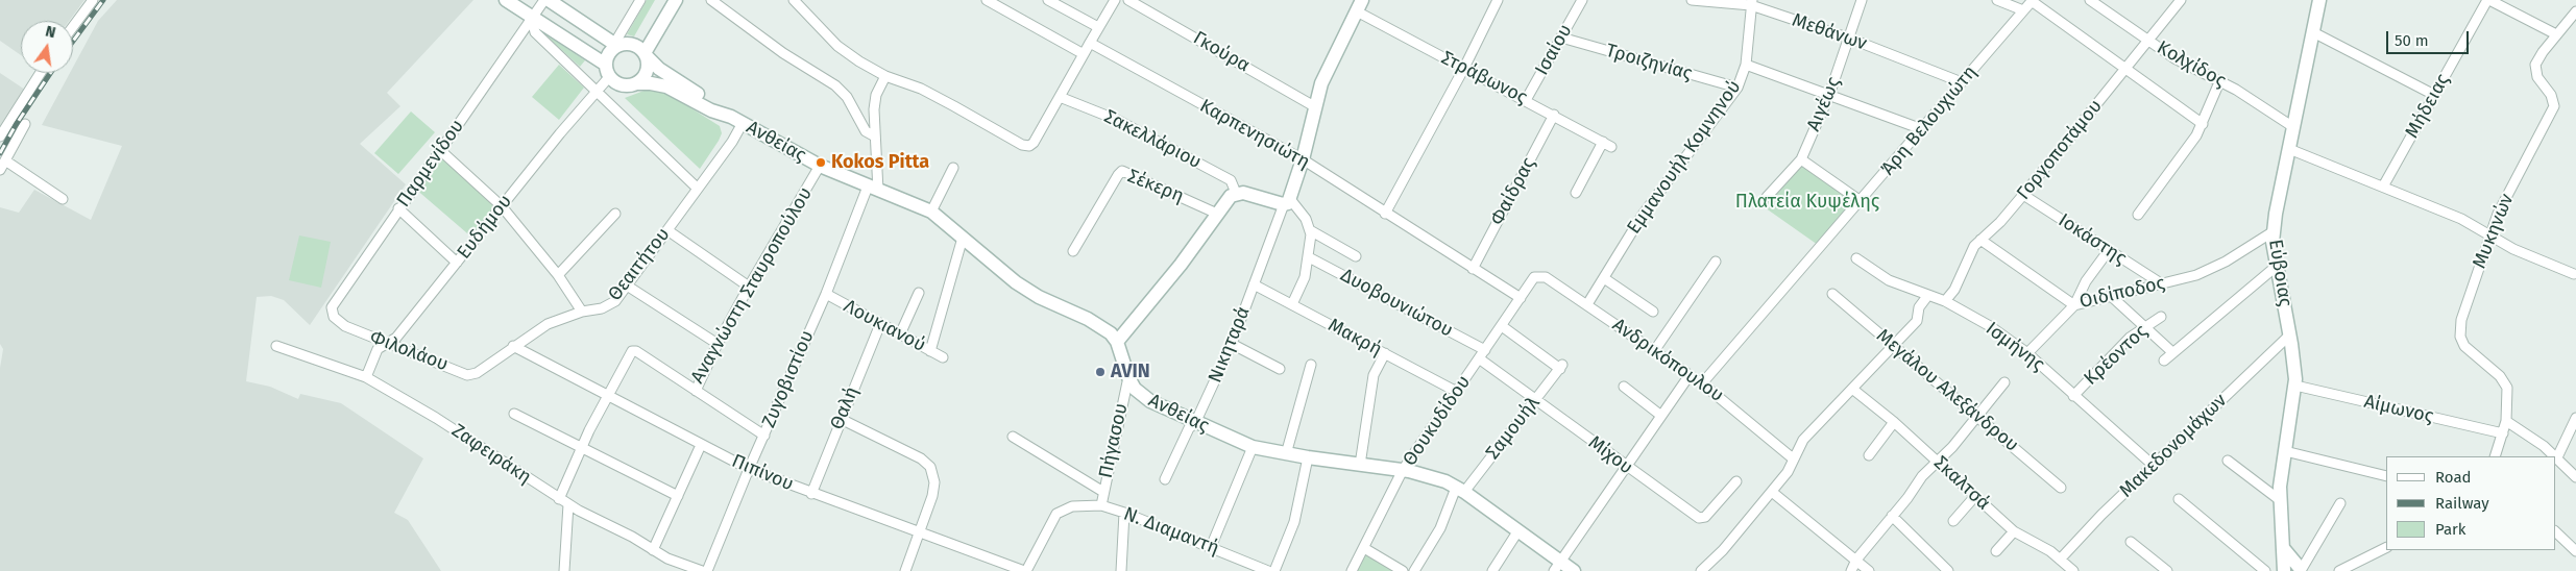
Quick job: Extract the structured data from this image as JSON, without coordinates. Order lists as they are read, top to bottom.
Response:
{
  "streets": {
    "main road": ["Ανθείας", "Εύβοιας"],
    "street": [
      "Μεθάνων",
      "Ισαίου",
      "Γκούρα",
      "Τροιζηνίας",
      "Κολχίδος",
      "Στράβωνος",
      "Αιγέως",
      "Μήδειας",
      "Άρη Βελουχιώτη",
      "Καρπενησιώτη",
      "Σακελλάριου",
      "Γοργοποτάμου",
      "Εμμανουήλ Κομνηνού",
      "Παρμενίδου",
      "Σέκερη",
      "Φαίδρας",
      "Ευδήμου",
      "Μυκηνών",
      "Ιοκάστης",
      "Θεαιτήτου",
      "Αναγνώστη Σταυροπούλου",
      "Οιδίποδος",
      "Δυοβουνιώτου",
      "Λουκιανού",
      "Μακρή",
      "Νικηταρά",
      "Ισμήνης",
      "Φιλολάου",
      "Κρέοντος",
      "Ανδρικόπουλου",
      "Ζυγοβιστίου",
      "Μεγάλου Αλεξάνδρου",
      "Θαλή",
      "Αίμωνος",
      "Θουκυδίδου",
      "Σαμουήλ",
      "Πήγασου",
      "Μακεδονομάχων",
      "Ζαφειράκη",
      "Μίχου",
      "Πιπίνου",
      "Σκαλτσά",
      "Ν. Διαμαντή"
    ]
  },
  "crossings": [
    ["Μεθάνων", "Αιγέως"],
    ["Μεθάνων", "Άρη Βελουχιώτη"],
    ["Μεθάνων", "Εμμανουήλ Κομνηνού"],
    ["Ισαίου", "Τροιζηνίας"],
    ["Ισαίου", "Στράβωνος"],
    ["Τροιζηνίας", "Εμμανουήλ Κομνηνού"],
    ["Κολχίδος", "Άρη Βελουχιώτη"],
    ["Κολχίδος", "Γοργοποτάμου"],
    ["Κολχίδος", "Εύβοιας"],
    ["Στράβωνος", "Φαίδρας"],
    ["Άρη Βελουχιώτη", "Ανδρικόπουλου"],
    ["Καρπενησιώτη", "Φαίδρας"],
    ["Καρπενησιώτη", "Θουκυδίδου"],
    ["Ανθείας", "Ευδήμου"],
    ["Ανθείας", "Θεαιτήτου"],
    ["Ανθείας", "Αναγνώστη Σταυροπούλου"],
    ["Ανθείας", "Νικηταρά"],
    ["Ανθείας", "Ζυγοβιστίου"],
    ["Ανθείας", "Θουκυδίδου"],
    ["Ανθείας", "Σαμουήλ"],
    ["Ανθείας", "Πήγασου"],
    ["Γοργοποτάμου", "Ιοκάστης"],
    ["Γοργοποτάμου", "Οιδίποδος"],
    ["Γοργοποτάμου", "Ισμήνης"],
    ["Εμμανουήλ Κομνηνού", "Ανδρικόπουλου"],
    ["Παρμενίδου", "Φιλολάου"],
    ["Ευδήμου", "Φιλολάου"],
    ["Ευδήμου", "Ζαφειράκη"],
    ["Μυκηνών", "Αίμωνος"],
    ["Ιοκάστης", "Οιδίποδος"],
    ["Θεαιτήτου", "Φιλολάου"],
    ["Θεαιτήτου", "Πιπίνου"],
    ["Εύβοιας", "Οιδίποδος"],
    ["Εύβοιας", "Αίμωνος"],
    ["Εύβοιας", "Μακεδονομάχων"],
    ["Αναγνώστη Σταυροπούλου", "Ζαφειράκη"],
    ["Αναγνώστη Σταυροπούλου", "Πιπίνου"],
    ["Δυοβουνιώτου", "Θουκυδίδου"],
    ["Λουκιανού", "Ζυγοβιστίου"],
    ["Λουκιανού", "Θαλή"],
    ["Μακρή", "Νικηταρά"],
    ["Μακρή", "Θουκυδίδου"],
    ["Ισμήνης", "Κρέοντος"],
    ["Ισμήνης", "Μακεδονομάχων"],
    ["Ανδρικόπουλου", "Θουκυδίδου"],
    ["Ζυγοβιστίου", "Πιπίνου"],
    ["Θαλή", "Πιπίνου"],
    ["Θουκυδίδου", "Σαμουήλ"],
    ["Θουκυδίδου", "Μίχου"],
    ["Σαμουήλ", "Μίχου"],
    ["Πήγασου", "Ν. Διαμαντή"],
    ["Μακεδονομάχων", "Σκαλτσά"]
  ],
  "parks": ["Πλατεία Κυψέλης"],
  "places": ["Kokos Pitta", "AVIN"],
  "legend": ["Road", "Railway", "Park"],
  "scale_bar": "50 m",
  "north": "top"
}
